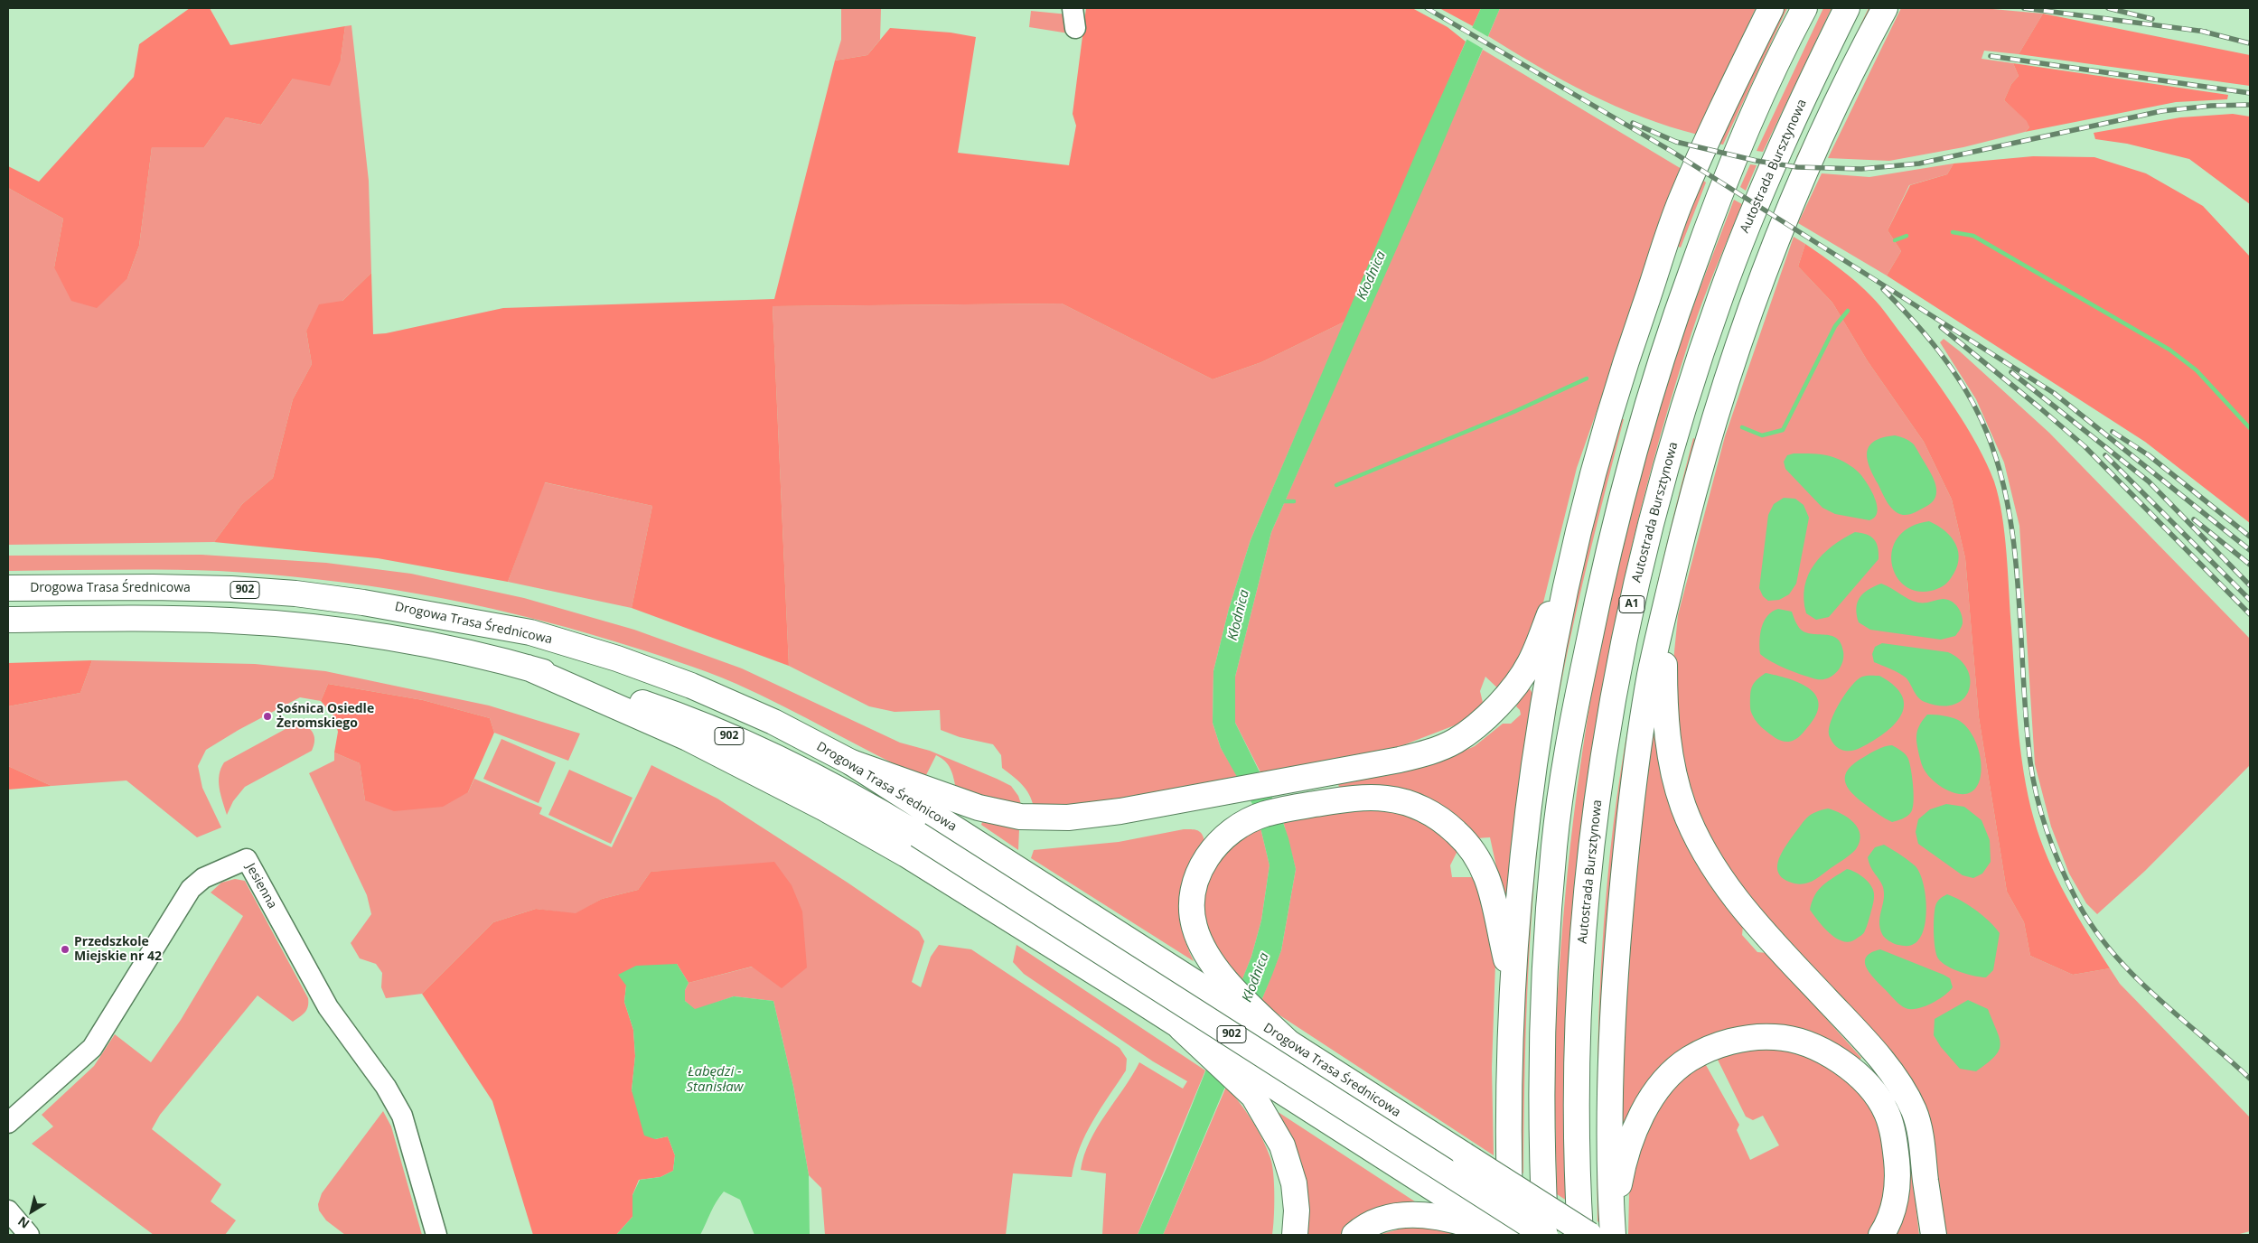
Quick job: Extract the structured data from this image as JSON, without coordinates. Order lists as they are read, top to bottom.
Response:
{
  "streets": {
    "main road": [
      "Autostrada Bursztynowa",
      "Drogowa Trasa Średnicowa",
      "902",
      "A1"
    ],
    "street": ["Jesienna"]
  },
  "water": ["Kłodnica", "Łabędzi - Stanisław"],
  "places": ["Sośnica Osiedle Żeromskiego", "Przedszkole Miejskie nr 42"],
  "north": "bottom left"
}
